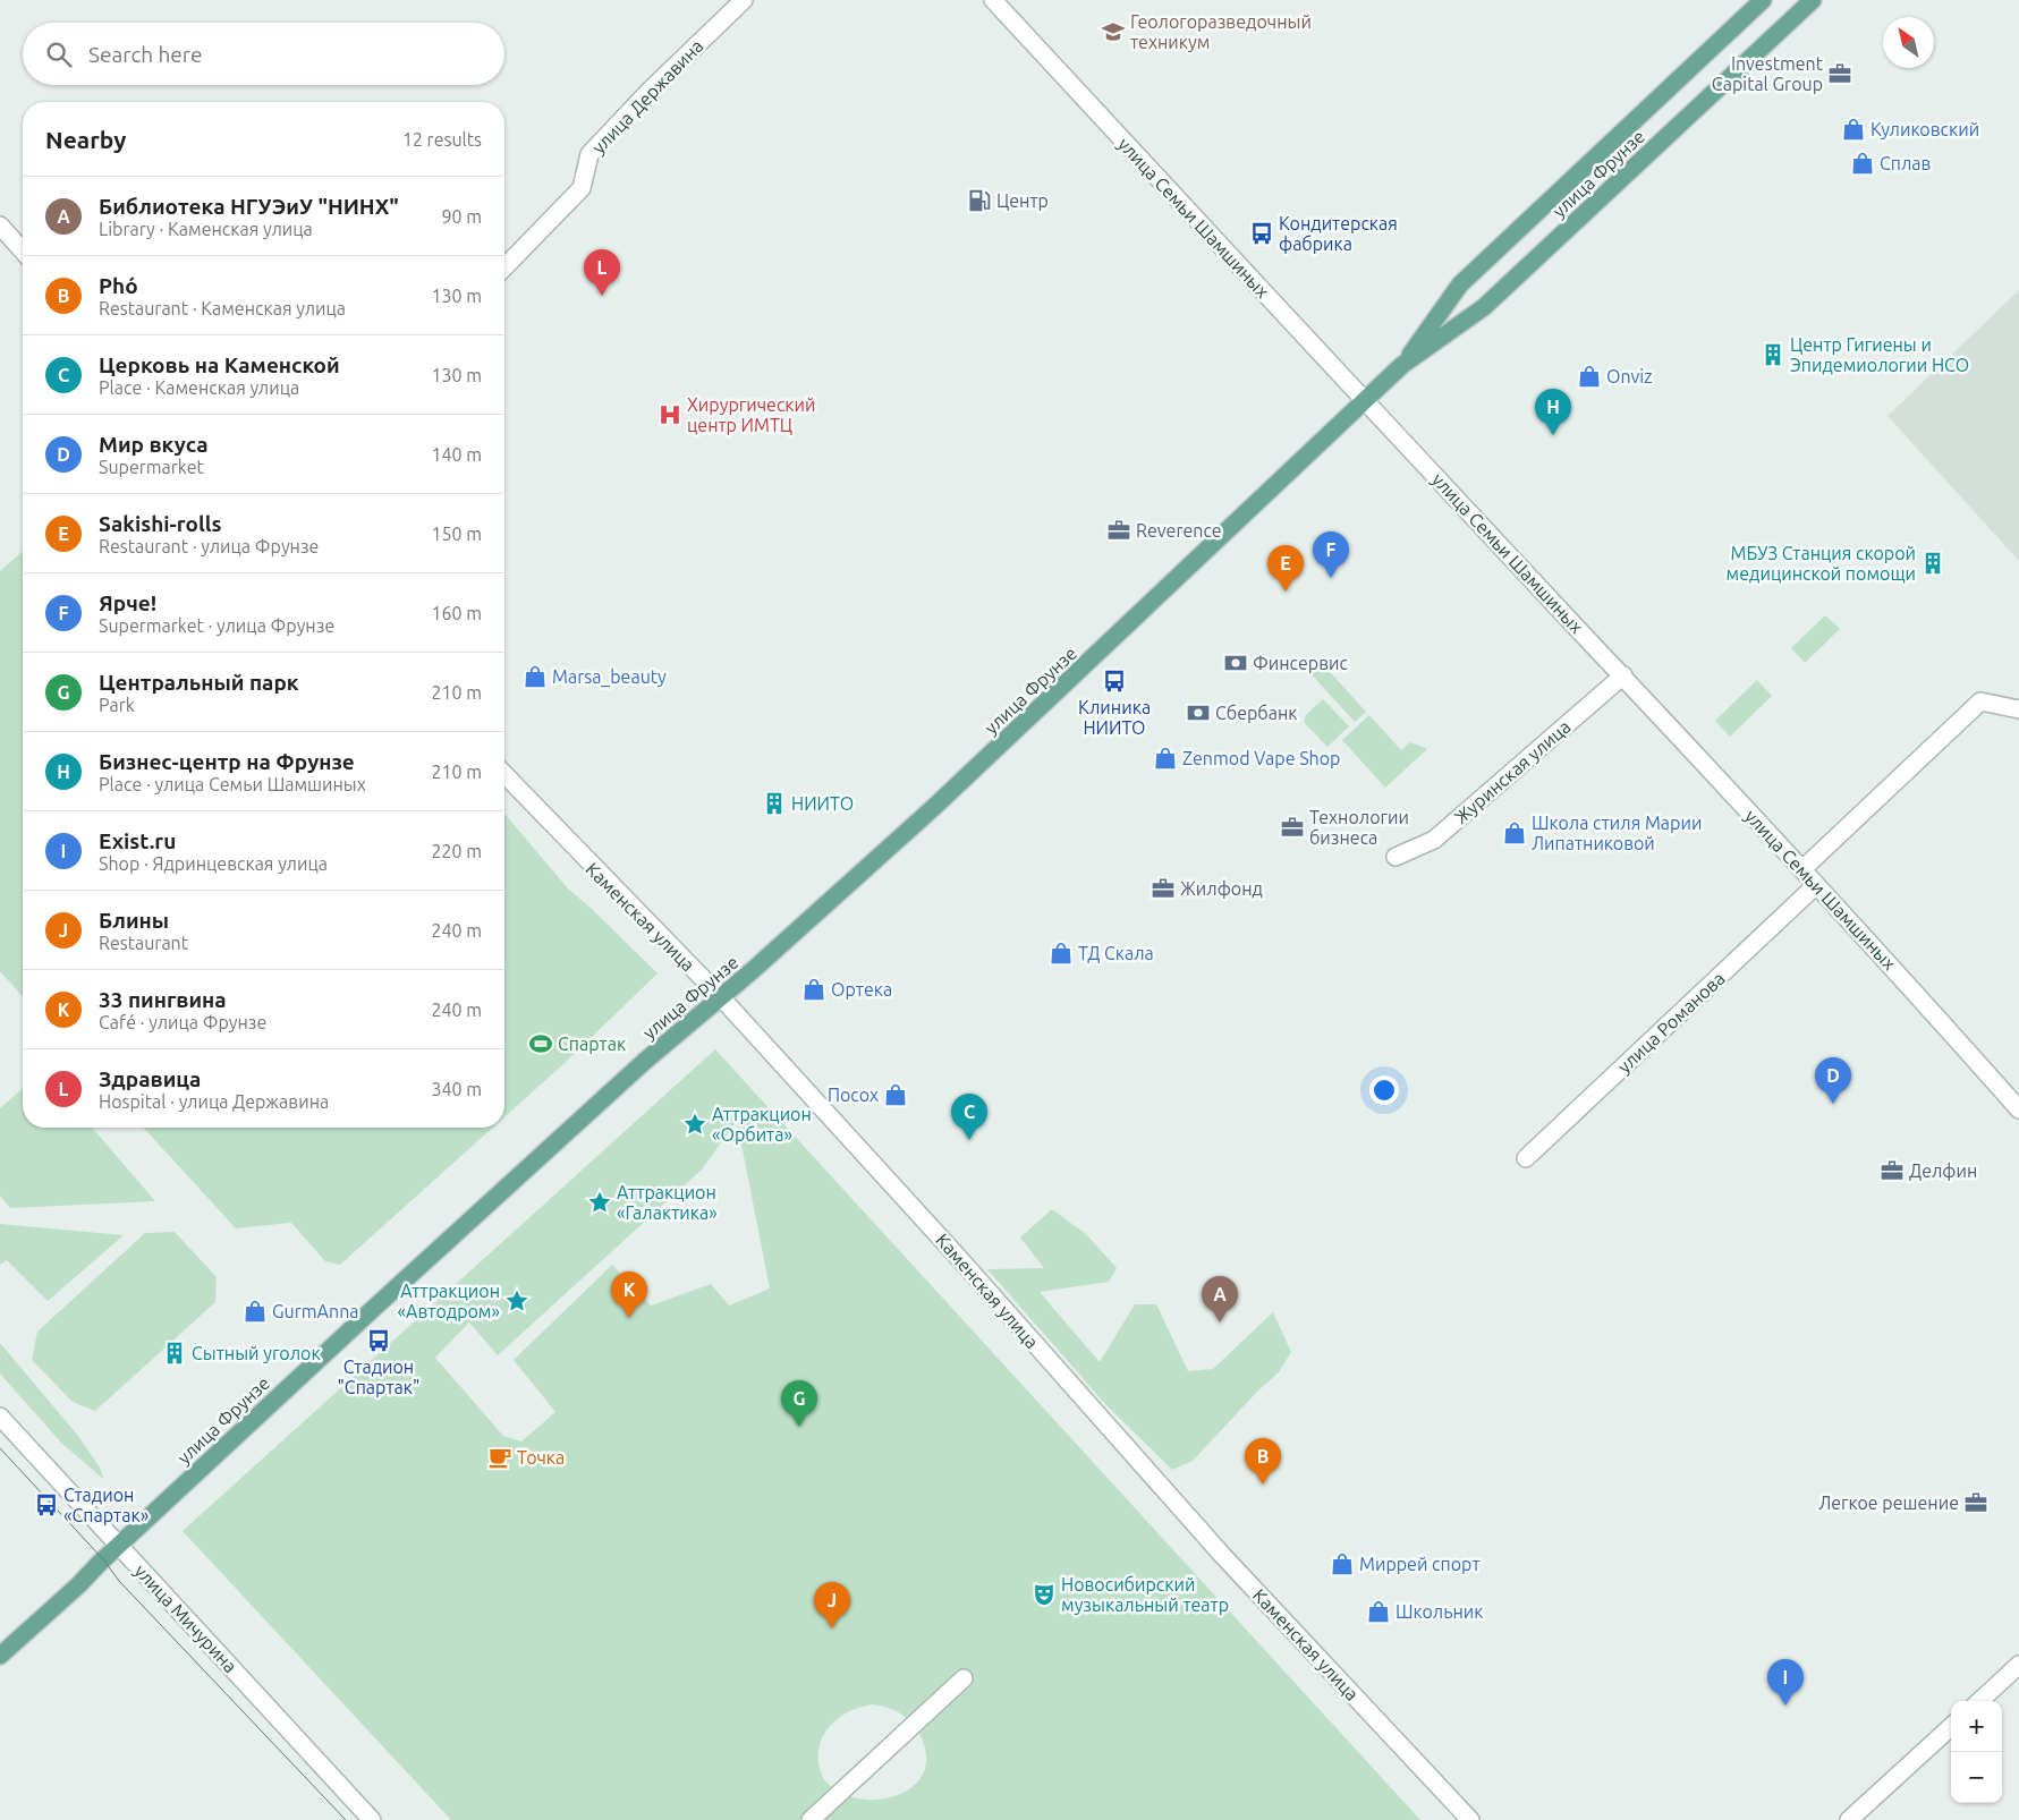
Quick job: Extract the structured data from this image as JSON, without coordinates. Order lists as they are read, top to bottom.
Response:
{
  "streets": {
    "main road": ["улица Фрунзе"],
    "street": [
      "улица Державина",
      "улица Семьи Шамшиных",
      "Журинская улица",
      "Каменская улица",
      "улица Романова",
      "улица Мичурина"
    ]
  },
  "crossings": [
    ["улица Фрунзе", "улица Семьи Шамшиных"],
    ["улица Фрунзе", "Каменская улица"],
    ["улица Фрунзе", "улица Мичурина"],
    ["улица Семьи Шамшиных", "Журинская улица"],
    ["улица Семьи Шамшиных", "улица Романова"]
  ],
  "places": {
    "school or university": ["Геологоразведочный техникум"],
    "office": [
      "Investment Capital Group",
      "Reverence",
      "Технологии бизнеса",
      "Жилфонд",
      "Делфин",
      "Легкое решение"
    ],
    "shop": [
      "Куликовский",
      "Сплав",
      "Onviz",
      "Marsa_beauty",
      "Zenmod Vape Shop",
      "Школа стиля Марии Липатниковой",
      "ТД Скала",
      "Ортека",
      "Посох",
      "GurmAnna",
      "Миррей спорт",
      "Школьник"
    ],
    "fuel station": ["Центр"],
    "bus stop": [
      "Кондитерская фабрика",
      "Клиника НИИТО",
      "Стадион \"Спартак\"",
      "Стадион «Спартак»"
    ],
    "building": [
      "Центр Гигиены и Эпидемиологии НСО",
      "МБУЗ Станция скорой медицинской помощи",
      "НИИТО",
      "Сытный уголок"
    ],
    "hospital": ["Хирургический центр ИМТЦ"],
    "bank": ["Финсервис", "Сбербанк"],
    "sports": ["Спартак"],
    "place": ["Аттракцион «Орбита»", "Аттракцион «Галактика»", "Аттракцион «Автодром»"],
    "cafe": ["Точка"],
    "theatre": ["Новосибирский музыкальный театр"]
  },
  "north": "top left",
  "page": {
    "search": "Search here",
    "heading": ["Nearby", "12 results"],
    "list": [
      {
        "mark": "A",
        "name": "Библиотека НГУЭиУ \"НИНХ\"",
        "note": "Library · Каменская улица",
        "value": "90 m"
      },
      {
        "mark": "B",
        "name": "Phó",
        "note": "Restaurant · Каменская улица",
        "value": "130 m"
      },
      {
        "mark": "C",
        "name": "Церковь на Каменской",
        "note": "Place · Каменская улица",
        "value": "130 m"
      },
      {
        "mark": "D",
        "name": "Мир вкуса",
        "note": "Supermarket",
        "value": "140 m"
      },
      {
        "mark": "E",
        "name": "Sakishi-rolls",
        "note": "Restaurant · улица Фрунзе",
        "value": "150 m"
      },
      {
        "mark": "F",
        "name": "Ярче!",
        "note": "Supermarket · улица Фрунзе",
        "value": "160 m"
      },
      {
        "mark": "G",
        "name": "Центральный парк",
        "note": "Park",
        "value": "210 m"
      },
      {
        "mark": "H",
        "name": "Бизнес-центр на Фрунзе",
        "note": "Place · улица Семьи Шамшиных",
        "value": "210 m"
      },
      {
        "mark": "I",
        "name": "Exist.ru",
        "note": "Shop · Ядринцевская улица",
        "value": "220 m"
      },
      {
        "mark": "J",
        "name": "Блины",
        "note": "Restaurant",
        "value": "240 m"
      },
      {
        "mark": "K",
        "name": "33 пингвина",
        "note": "Café · улица Фрунзе",
        "value": "240 m"
      },
      {
        "mark": "L",
        "name": "Здравица",
        "note": "Hospital · улица Державина",
        "value": "340 m"
      }
    ],
    "pins": [
      "L",
      "H",
      "F",
      "E",
      "D",
      "C",
      "K",
      "A",
      "G",
      "B",
      "J",
      "I"
    ],
    "map_buttons": ["+", "−"]
  }
}
